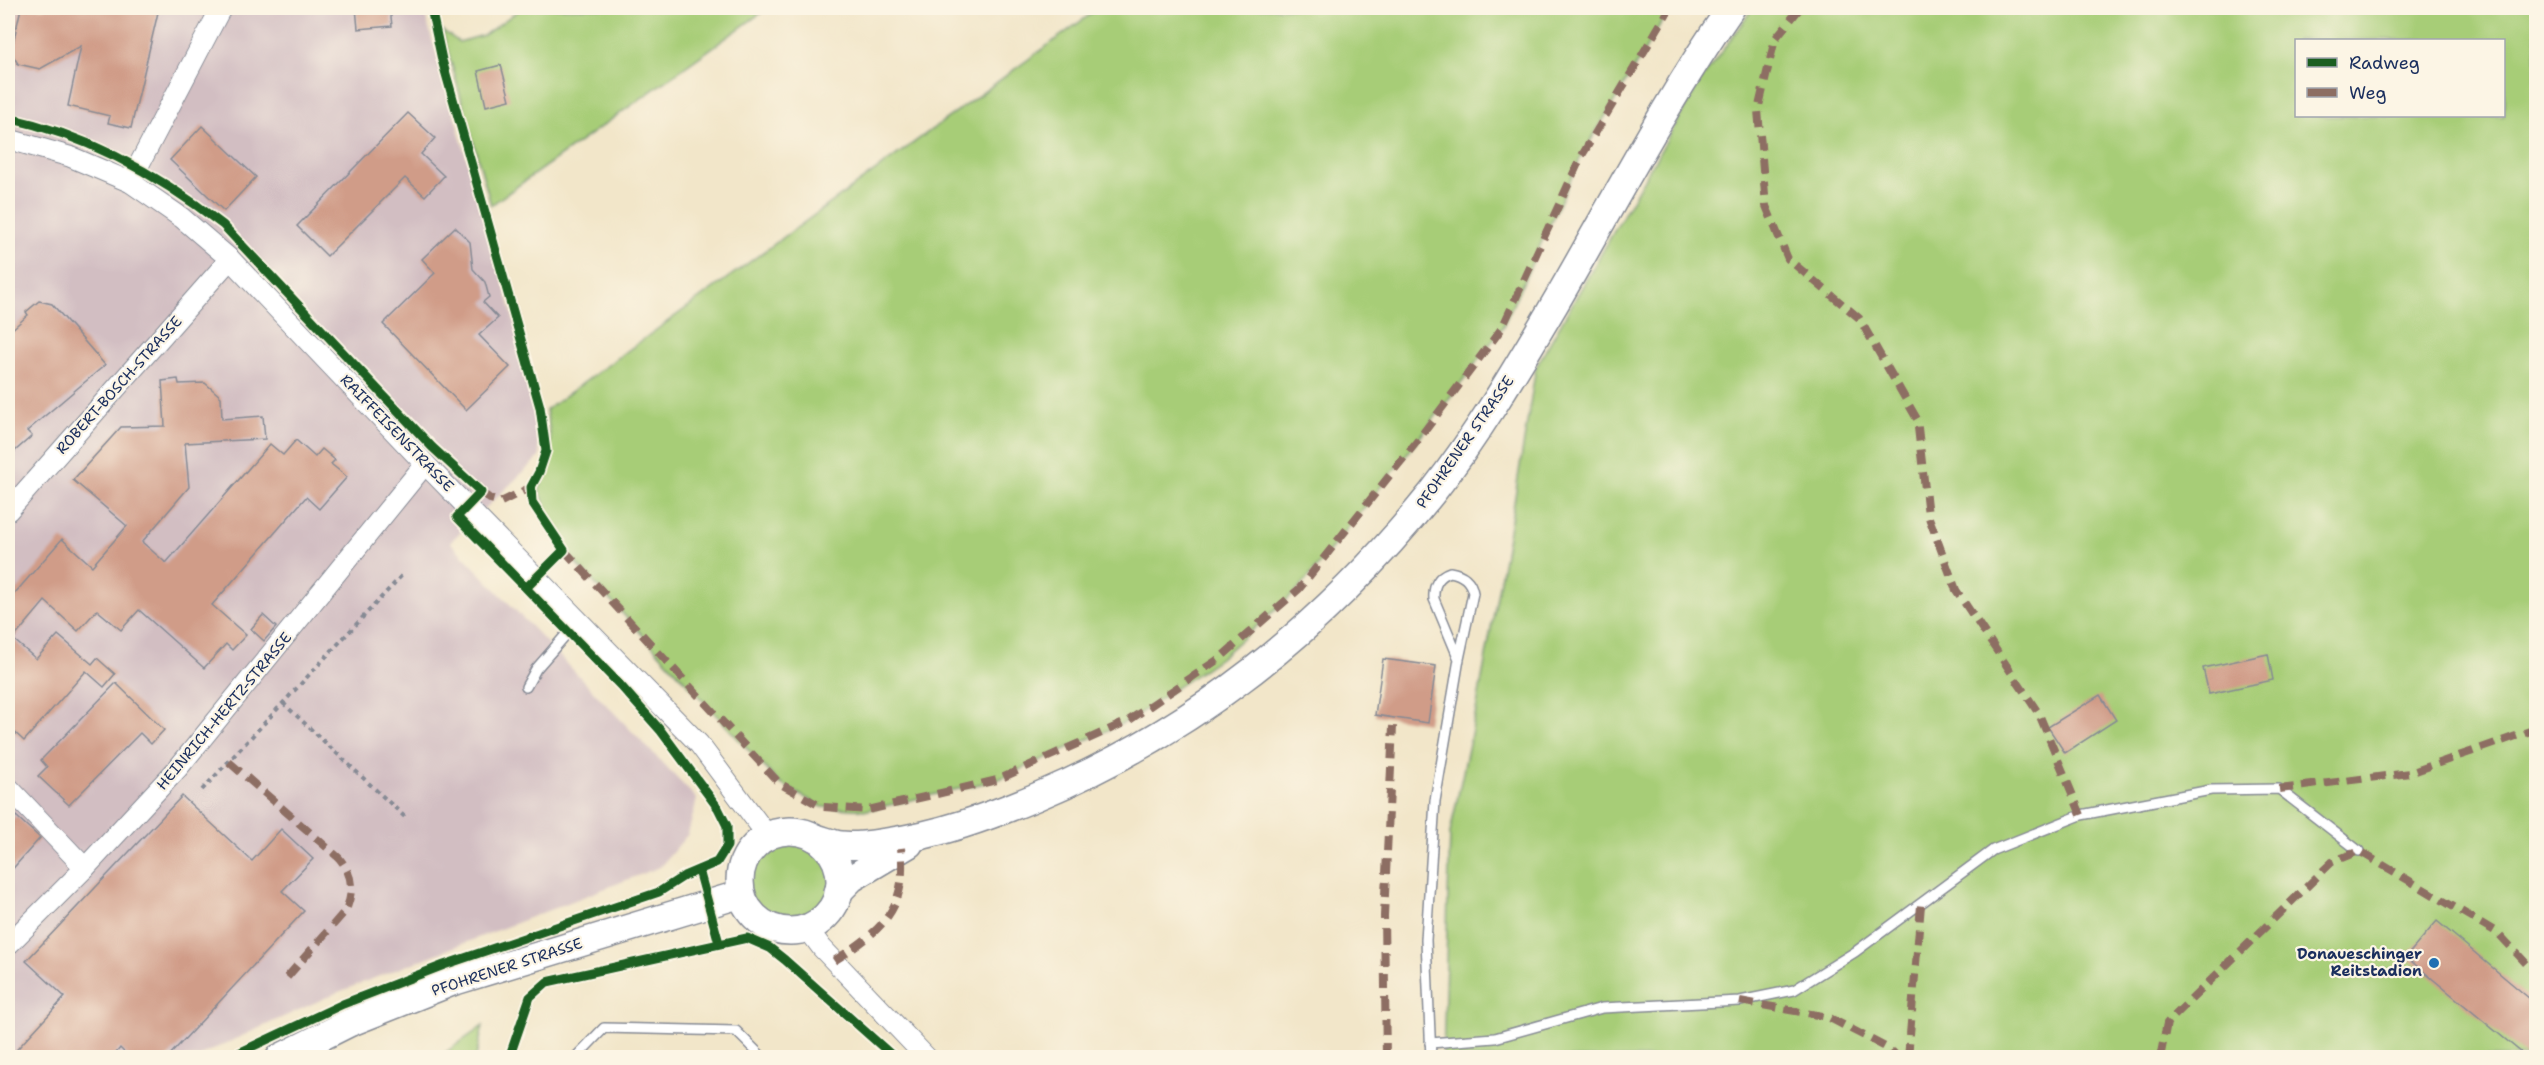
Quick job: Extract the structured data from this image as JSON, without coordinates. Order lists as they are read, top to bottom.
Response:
{
  "streets": {
    "main road": ["PFOHRENER STRASSE"],
    "street": ["ROBERT-BOSCH-STRASSE", "RAIFFEISENSTRASSE", "HEINRICH-HERTZ-STRASSE"]
  },
  "crossings": [
    ["ROBERT-BOSCH-STRASSE", "RAIFFEISENSTRASSE"],
    ["RAIFFEISENSTRASSE", "PFOHRENER STRASSE"],
    ["RAIFFEISENSTRASSE", "HEINRICH-HERTZ-STRASSE"]
  ],
  "places": ["Donaueschinger Reitstadion"],
  "legend": ["Radweg", "Weg"]
}
